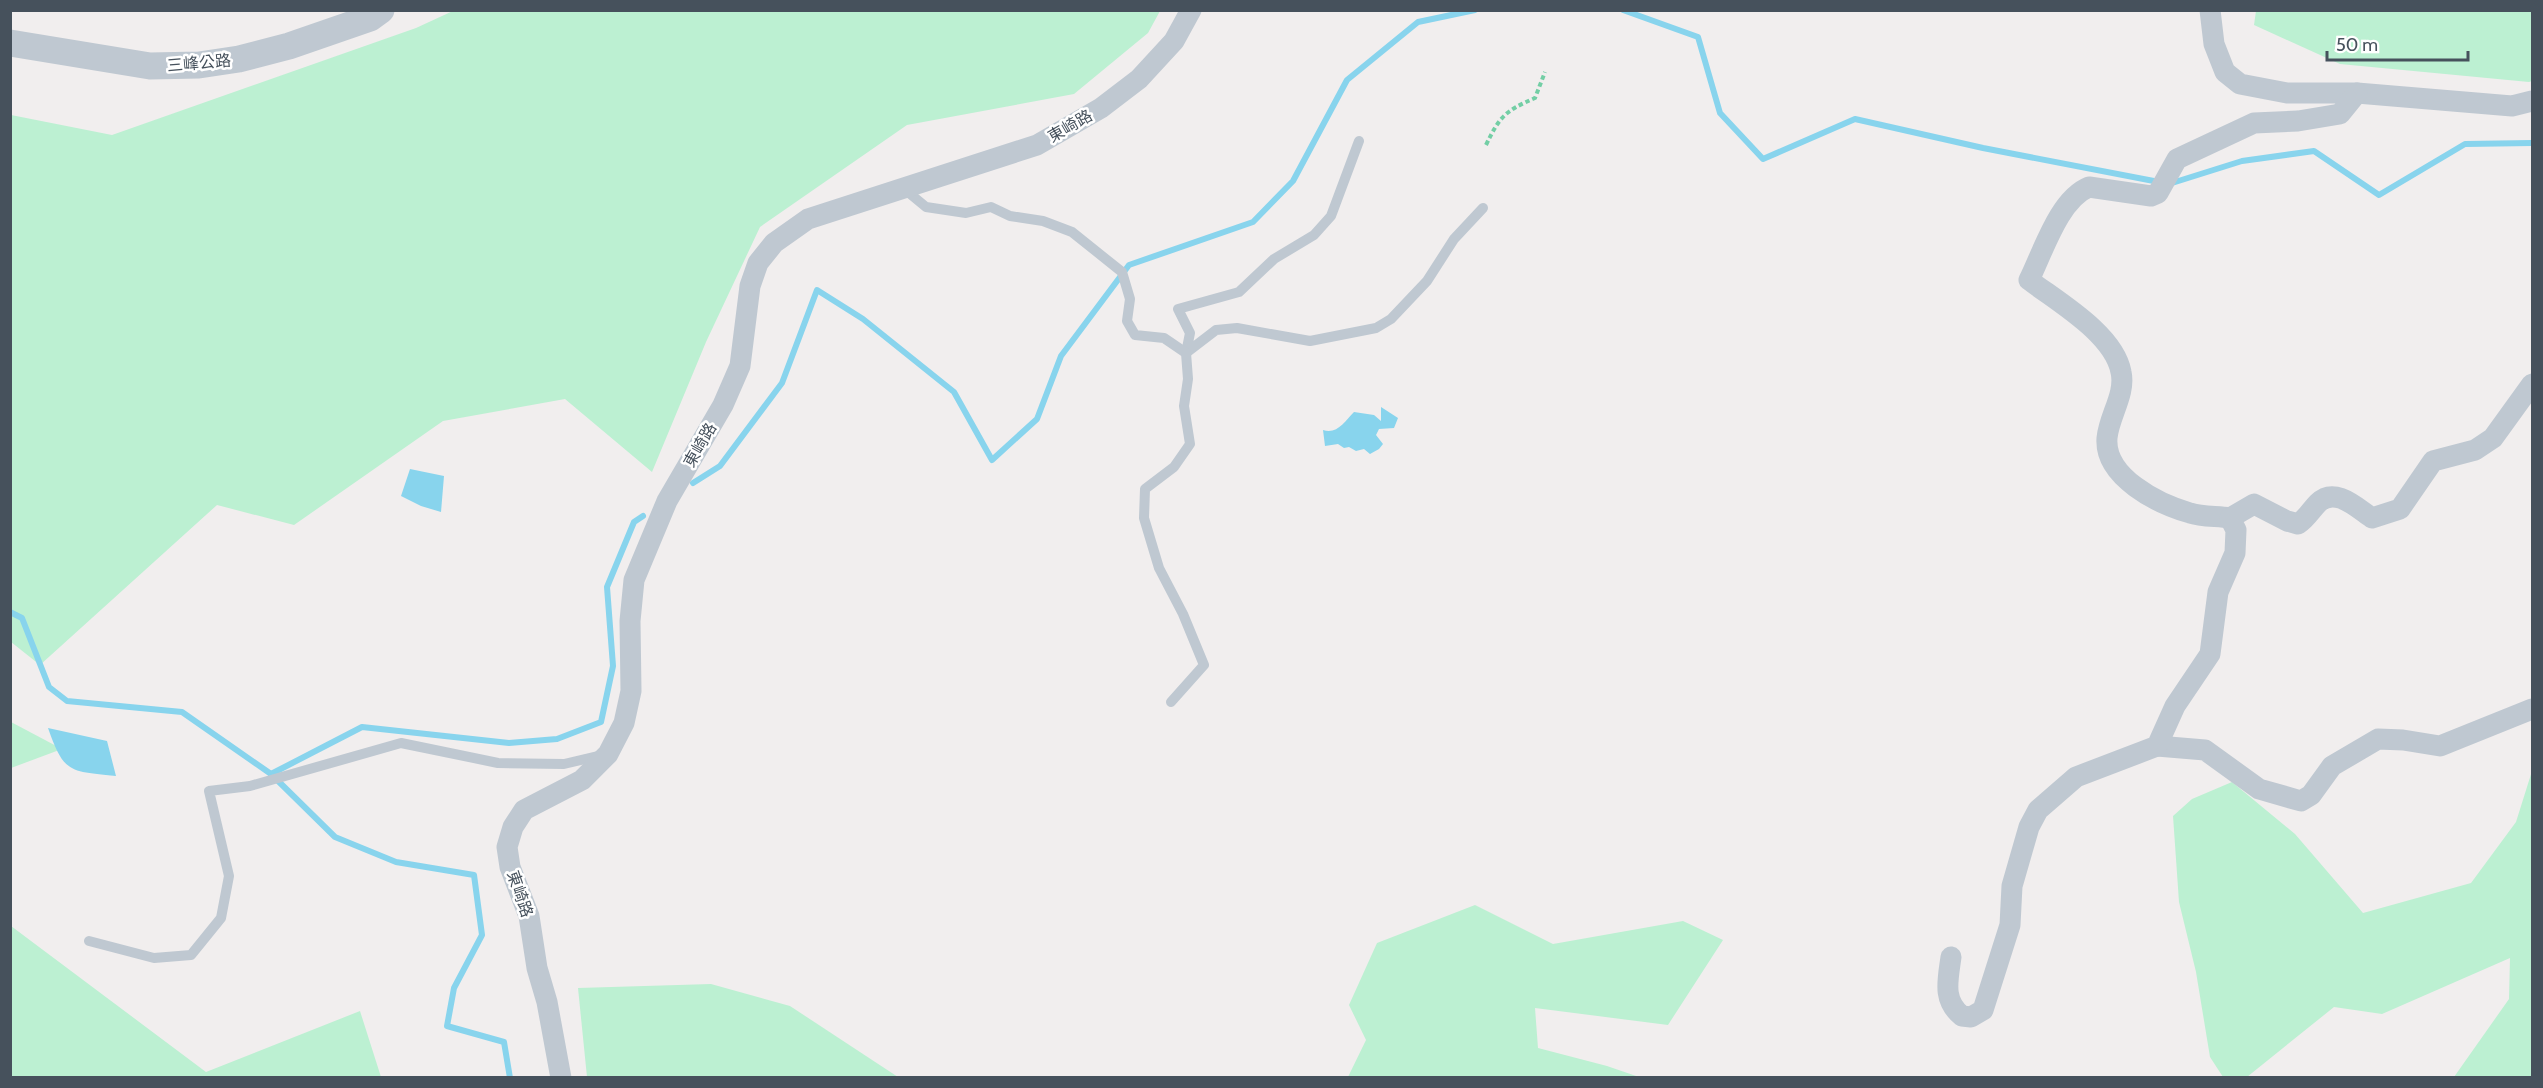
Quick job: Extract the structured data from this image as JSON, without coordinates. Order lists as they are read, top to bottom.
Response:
{
  "streets": {
    "street": ["三峰公路", "東崎路"]
  },
  "scale_bar": "50 m"
}
